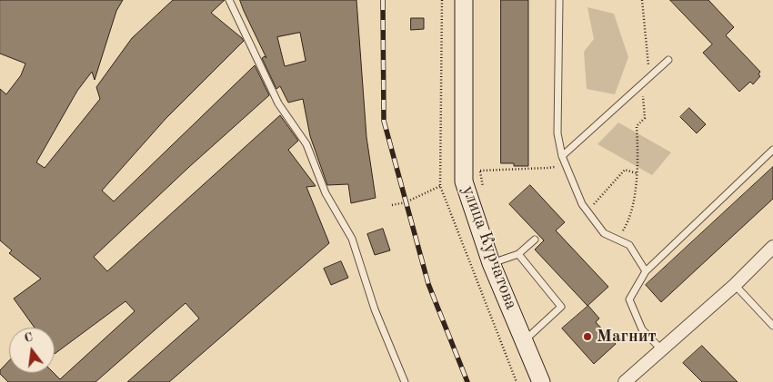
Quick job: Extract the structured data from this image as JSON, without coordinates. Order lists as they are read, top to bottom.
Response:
{
  "streets": {
    "main road": ["улица Курчатова"]
  },
  "places": ["Магнит"],
  "north": "top"
}
